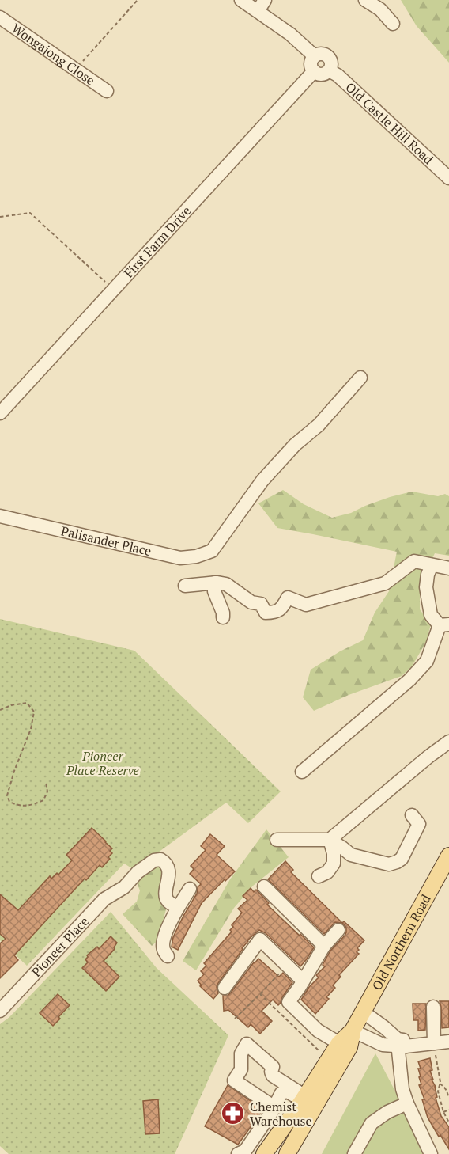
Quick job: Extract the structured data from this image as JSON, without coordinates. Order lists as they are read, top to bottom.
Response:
{
  "streets": {
    "main road": ["Old Northern Road"],
    "street": [
      "Wongajong Close",
      "Old Castle Hill Road",
      "First Farm Drive",
      "Palisander Place",
      "Pioneer Place"
    ]
  },
  "crossings": [
    ["Old Castle Hill Road", "First Farm Drive"]
  ],
  "parks": ["Pioneer Place Reserve"],
  "places": {
    "pharmacy": ["Chemist Warehouse"]
  }
}
